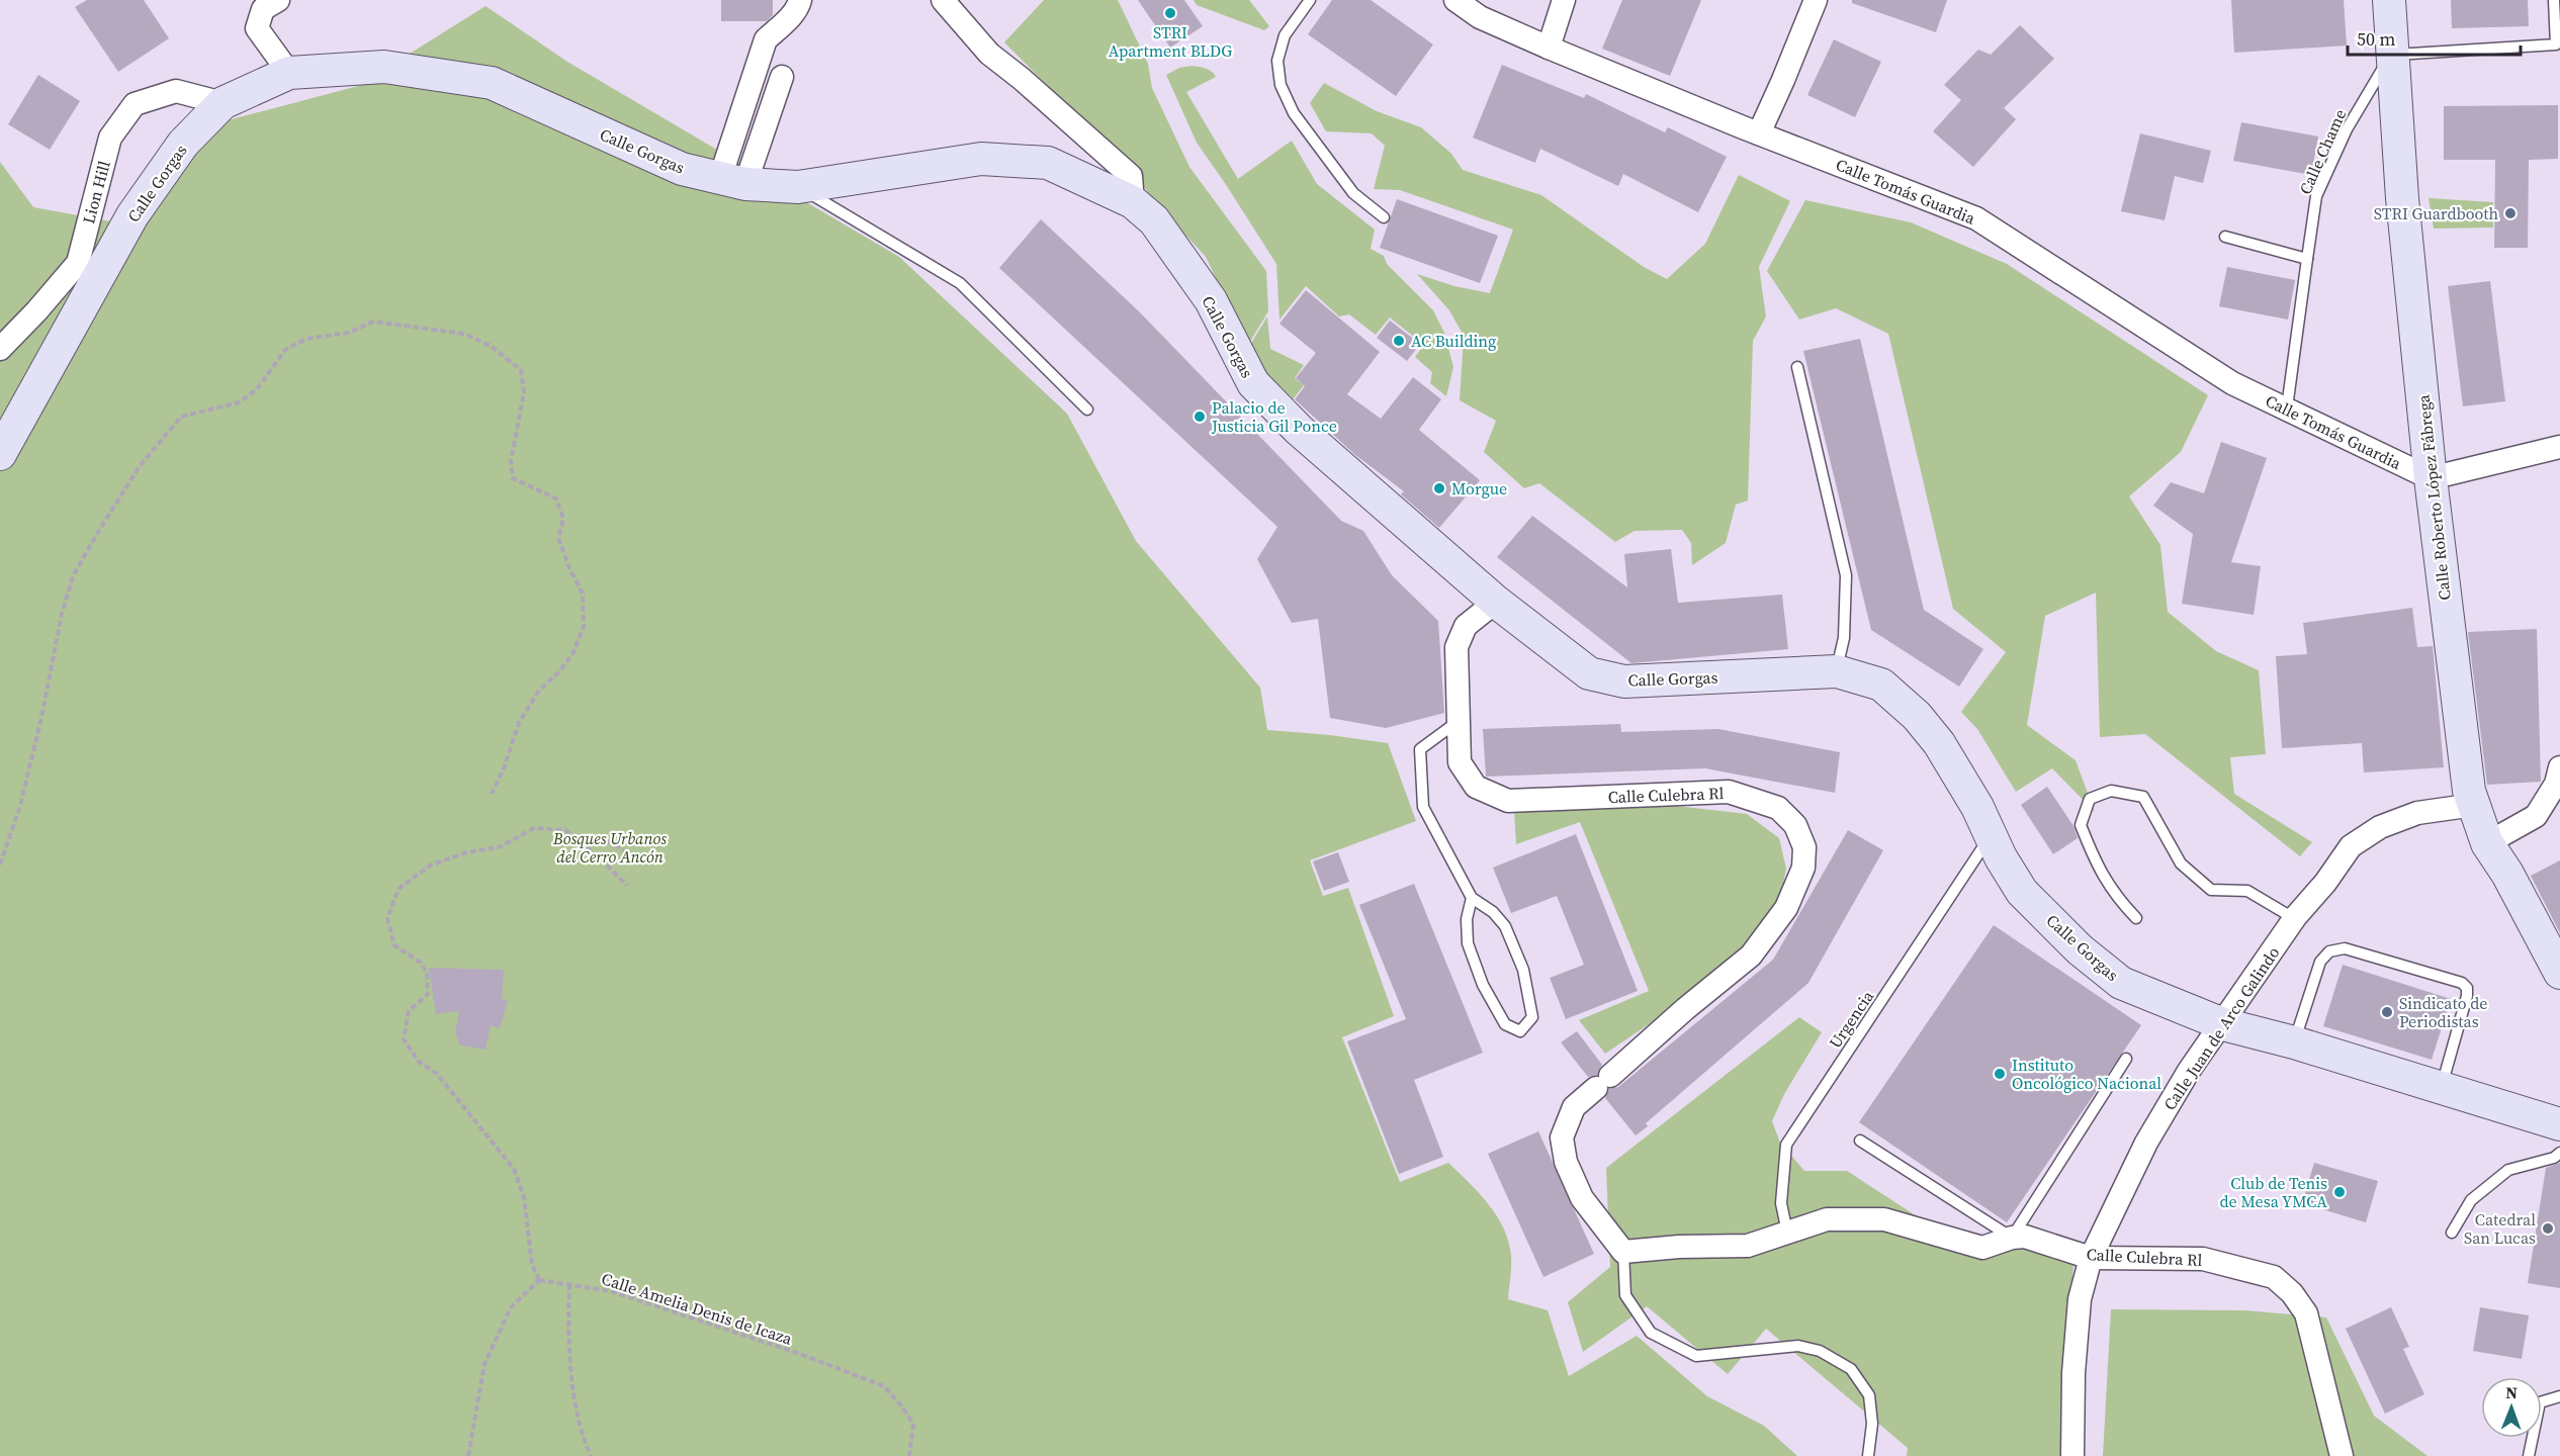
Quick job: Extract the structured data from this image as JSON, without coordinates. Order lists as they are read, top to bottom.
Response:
{
  "streets": {
    "street": [
      "Calle Gorgas",
      "Calle Tomás Guardia",
      "Lion Hill",
      "Calle Roberto López Fábrega",
      "Calle Culebra Rl",
      "Calle Juan de Arco Galindo"
    ],
    "lane": ["Calle Chame", "Urgencia"],
    "path": ["Calle Amelia Denis de Icaza"]
  },
  "crossings": [
    ["Calle Gorgas", "Lion Hill"],
    ["Calle Gorgas", "Calle Culebra Rl"],
    ["Calle Gorgas", "Urgencia"],
    ["Calle Gorgas", "Calle Juan de Arco Galindo"],
    ["Calle Chame", "Calle Tomás Guardia"],
    ["Calle Chame", "Calle Roberto López Fábrega"],
    ["Calle Tomás Guardia", "Calle Roberto López Fábrega"],
    ["Calle Roberto López Fábrega", "Calle Juan de Arco Galindo"],
    ["Calle Culebra Rl", "Urgencia"],
    ["Calle Culebra Rl", "Calle Juan de Arco Galindo"]
  ],
  "parks": ["Bosques Urbanos del Cerro Ancón"],
  "places": [
    "STRI Apartment BLDG",
    "STRI Guardbooth",
    "AC Building",
    "Palacio de Justicia Gil Ponce",
    "Morgue",
    "Sindicato de Periodistas",
    "Instituto Oncológico Nacional",
    "Club de Tenis de Mesa YMCA",
    "Catedral San Lucas"
  ],
  "scale_bar": "50 m",
  "north": "top"
}
